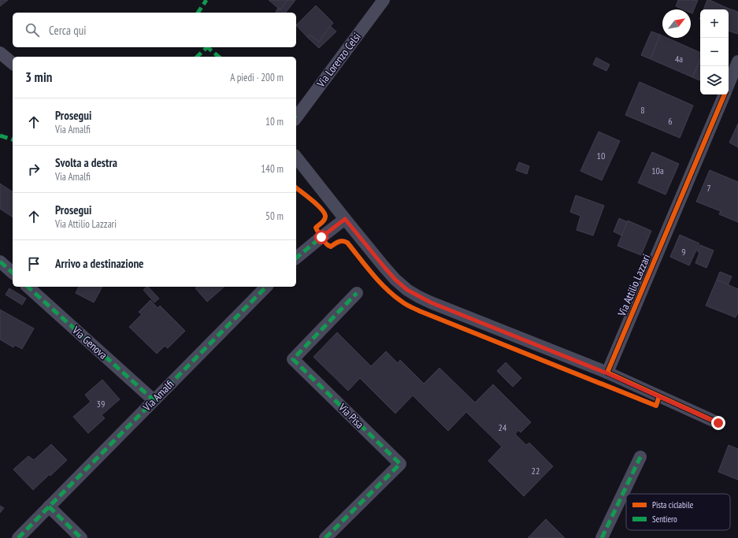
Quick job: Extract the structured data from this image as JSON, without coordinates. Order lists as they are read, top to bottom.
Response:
{
  "streets": {
    "street": [
      "Via Lorenzo Celsi",
      "Via Attilio Lazzari",
      "Via Genova",
      "Via Amalfi",
      "Via Pisa"
    ]
  },
  "crossings": [
    ["Via Genova", "Via Amalfi"]
  ],
  "house_numbers": [
    "4a",
    "8",
    "6",
    "10",
    "10a",
    "7",
    "9",
    "39",
    "24",
    "22"
  ],
  "legend": ["Pista ciclabile", "Sentiero"],
  "north": "top right",
  "page": {
    "map_buttons": ["+", "−"],
    "search": "Cerca qui",
    "heading": ["3 min", "A piedi · 200 m"],
    "list": [
      ["Prosegui", "Via Amalfi", "10 m"],
      ["Svolta a destra", "Via Amalfi", "140 m"],
      ["Prosegui", "Via Attilio Lazzari", "50 m"],
      "Arrivo a destinazione"
    ]
  }
}
